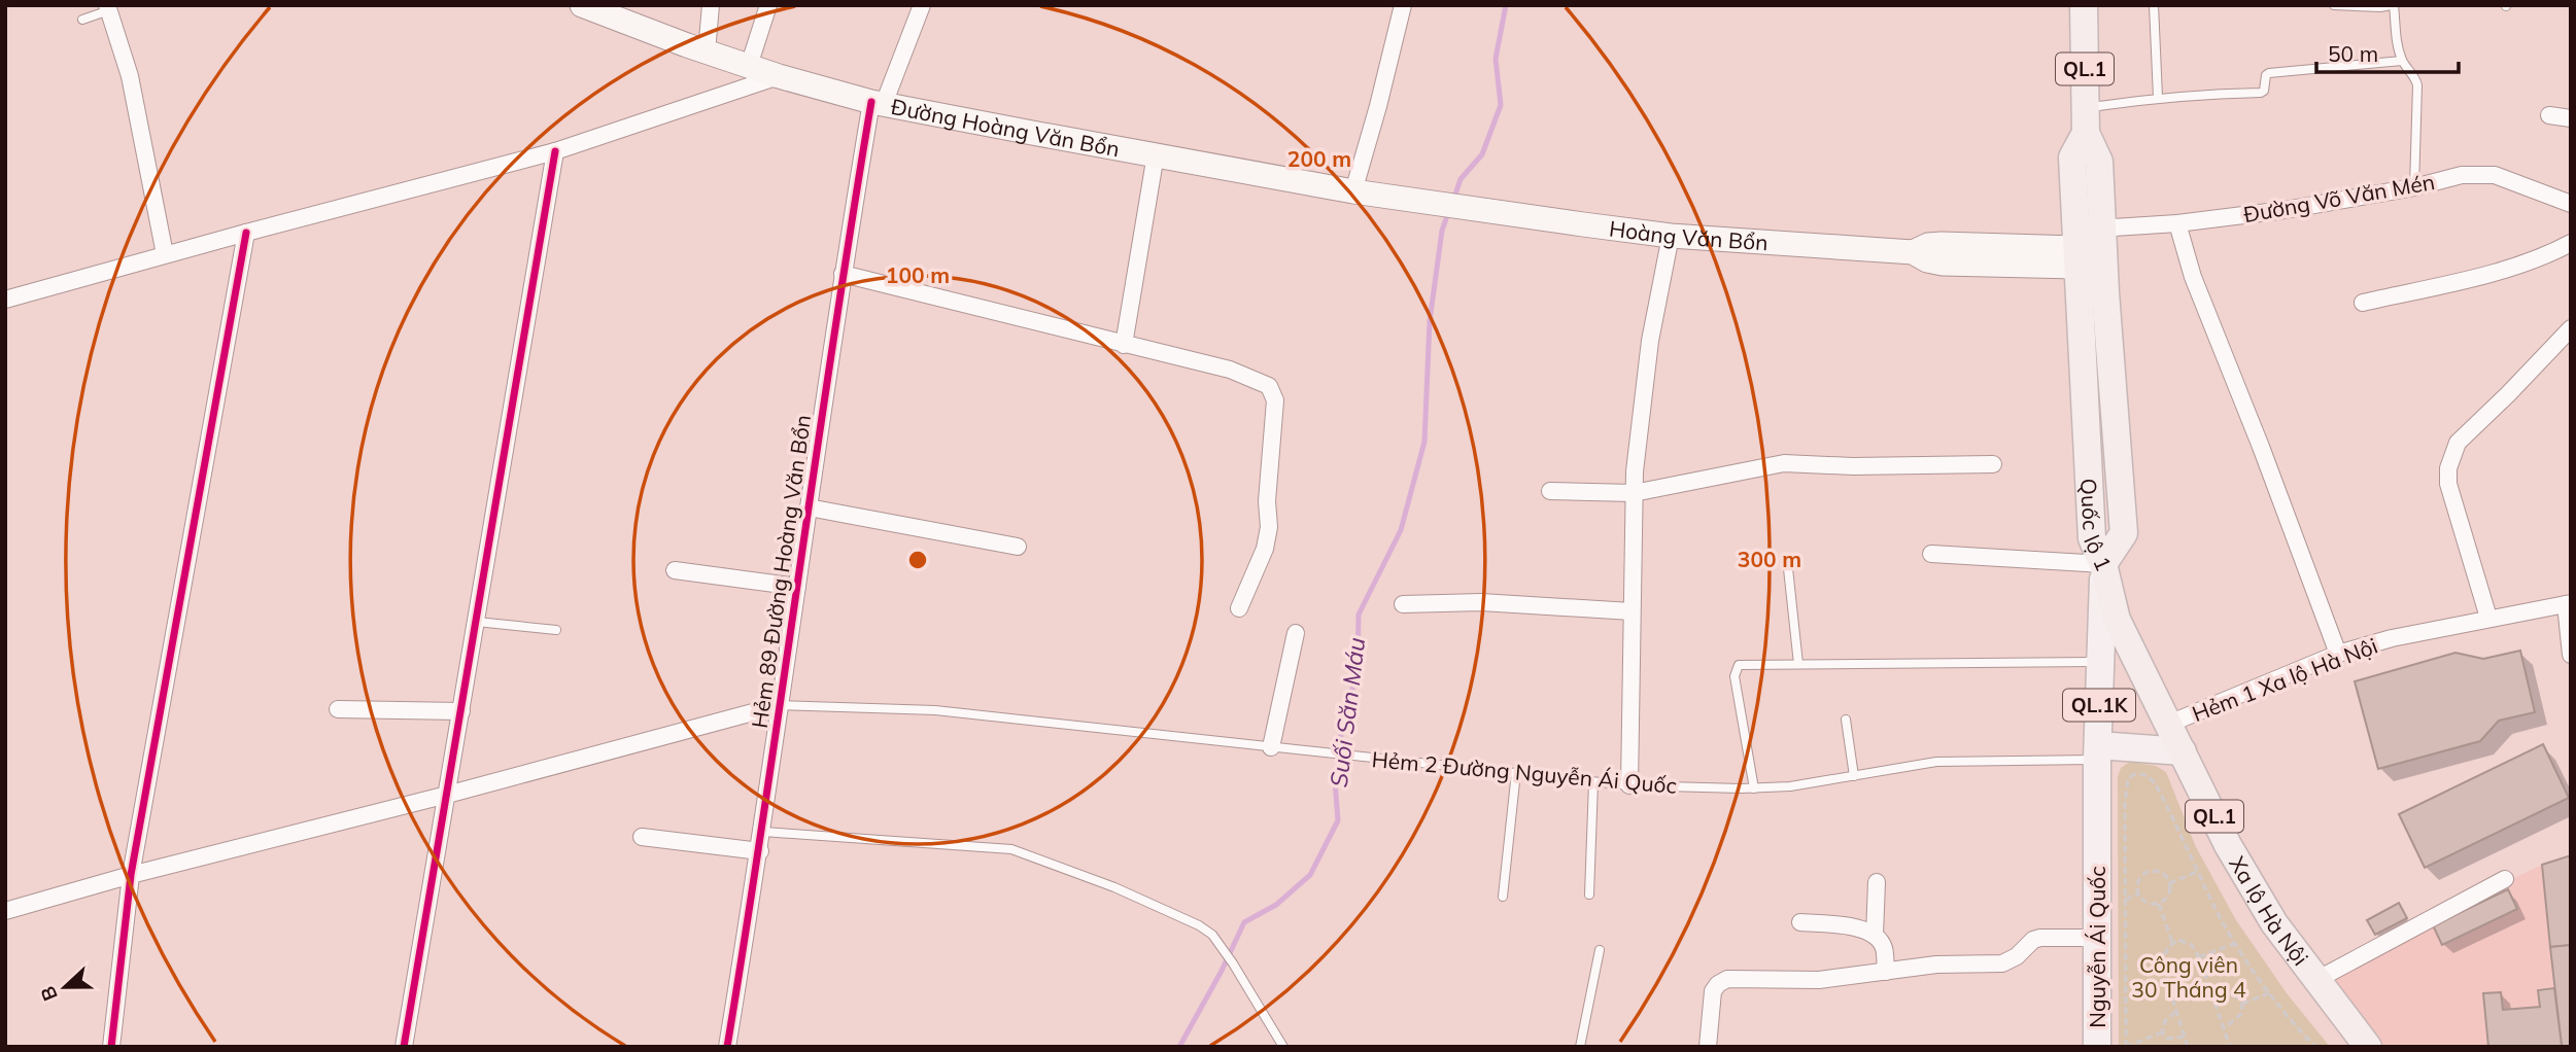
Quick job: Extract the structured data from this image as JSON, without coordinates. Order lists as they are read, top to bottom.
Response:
{
  "streets": {
    "highway": ["QL.1", "Quốc lộ 1", "Xa lộ Hà Nội"],
    "main road": [
      "Đường Hoàng Văn Bổn",
      "Hoàng Văn Bổn",
      "QL.1K",
      "Nguyễn Ái Quốc"
    ],
    "street": ["Đường Võ Văn Mén", "Hẻm 89 Đường Hoàng Văn Bổn", "Hẻm 1 Xa lộ Hà Nội"],
    "lane": ["Hẻm 2 Đường Nguyễn Ái Quốc"]
  },
  "crossings": [
    ["Đường Hoàng Văn Bổn", "Hoàng Văn Bổn"],
    ["Đường Hoàng Văn Bổn", "Hẻm 89 Đường Hoàng Văn Bổn"],
    ["Đường Võ Văn Mén", "Hoàng Văn Bổn"],
    ["Đường Võ Văn Mén", "Quốc lộ 1"],
    ["Hoàng Văn Bổn", "Quốc lộ 1"],
    ["Quốc lộ 1", "QL.1K"],
    ["Quốc lộ 1", "Xa lộ Hà Nội"],
    ["Hẻm 89 Đường Hoàng Văn Bổn", "Hẻm 2 Đường Nguyễn Ái Quốc"],
    ["Hẻm 1 Xa lộ Hà Nội", "Xa lộ Hà Nội"],
    ["QL.1K", "Hẻm 2 Đường Nguyễn Ái Quốc"],
    ["QL.1K", "Xa lộ Hà Nội"],
    ["QL.1K", "Nguyễn Ái Quốc"],
    ["Hẻm 2 Đường Nguyễn Ái Quốc", "Nguyễn Ái Quốc"]
  ],
  "water": ["Suối Săn Máu"],
  "parks": ["Công viên 30 Tháng 4"],
  "scale_bar": "50 m",
  "north": "left",
  "rings": ["200 m", "100 m", "300 m"]
}
